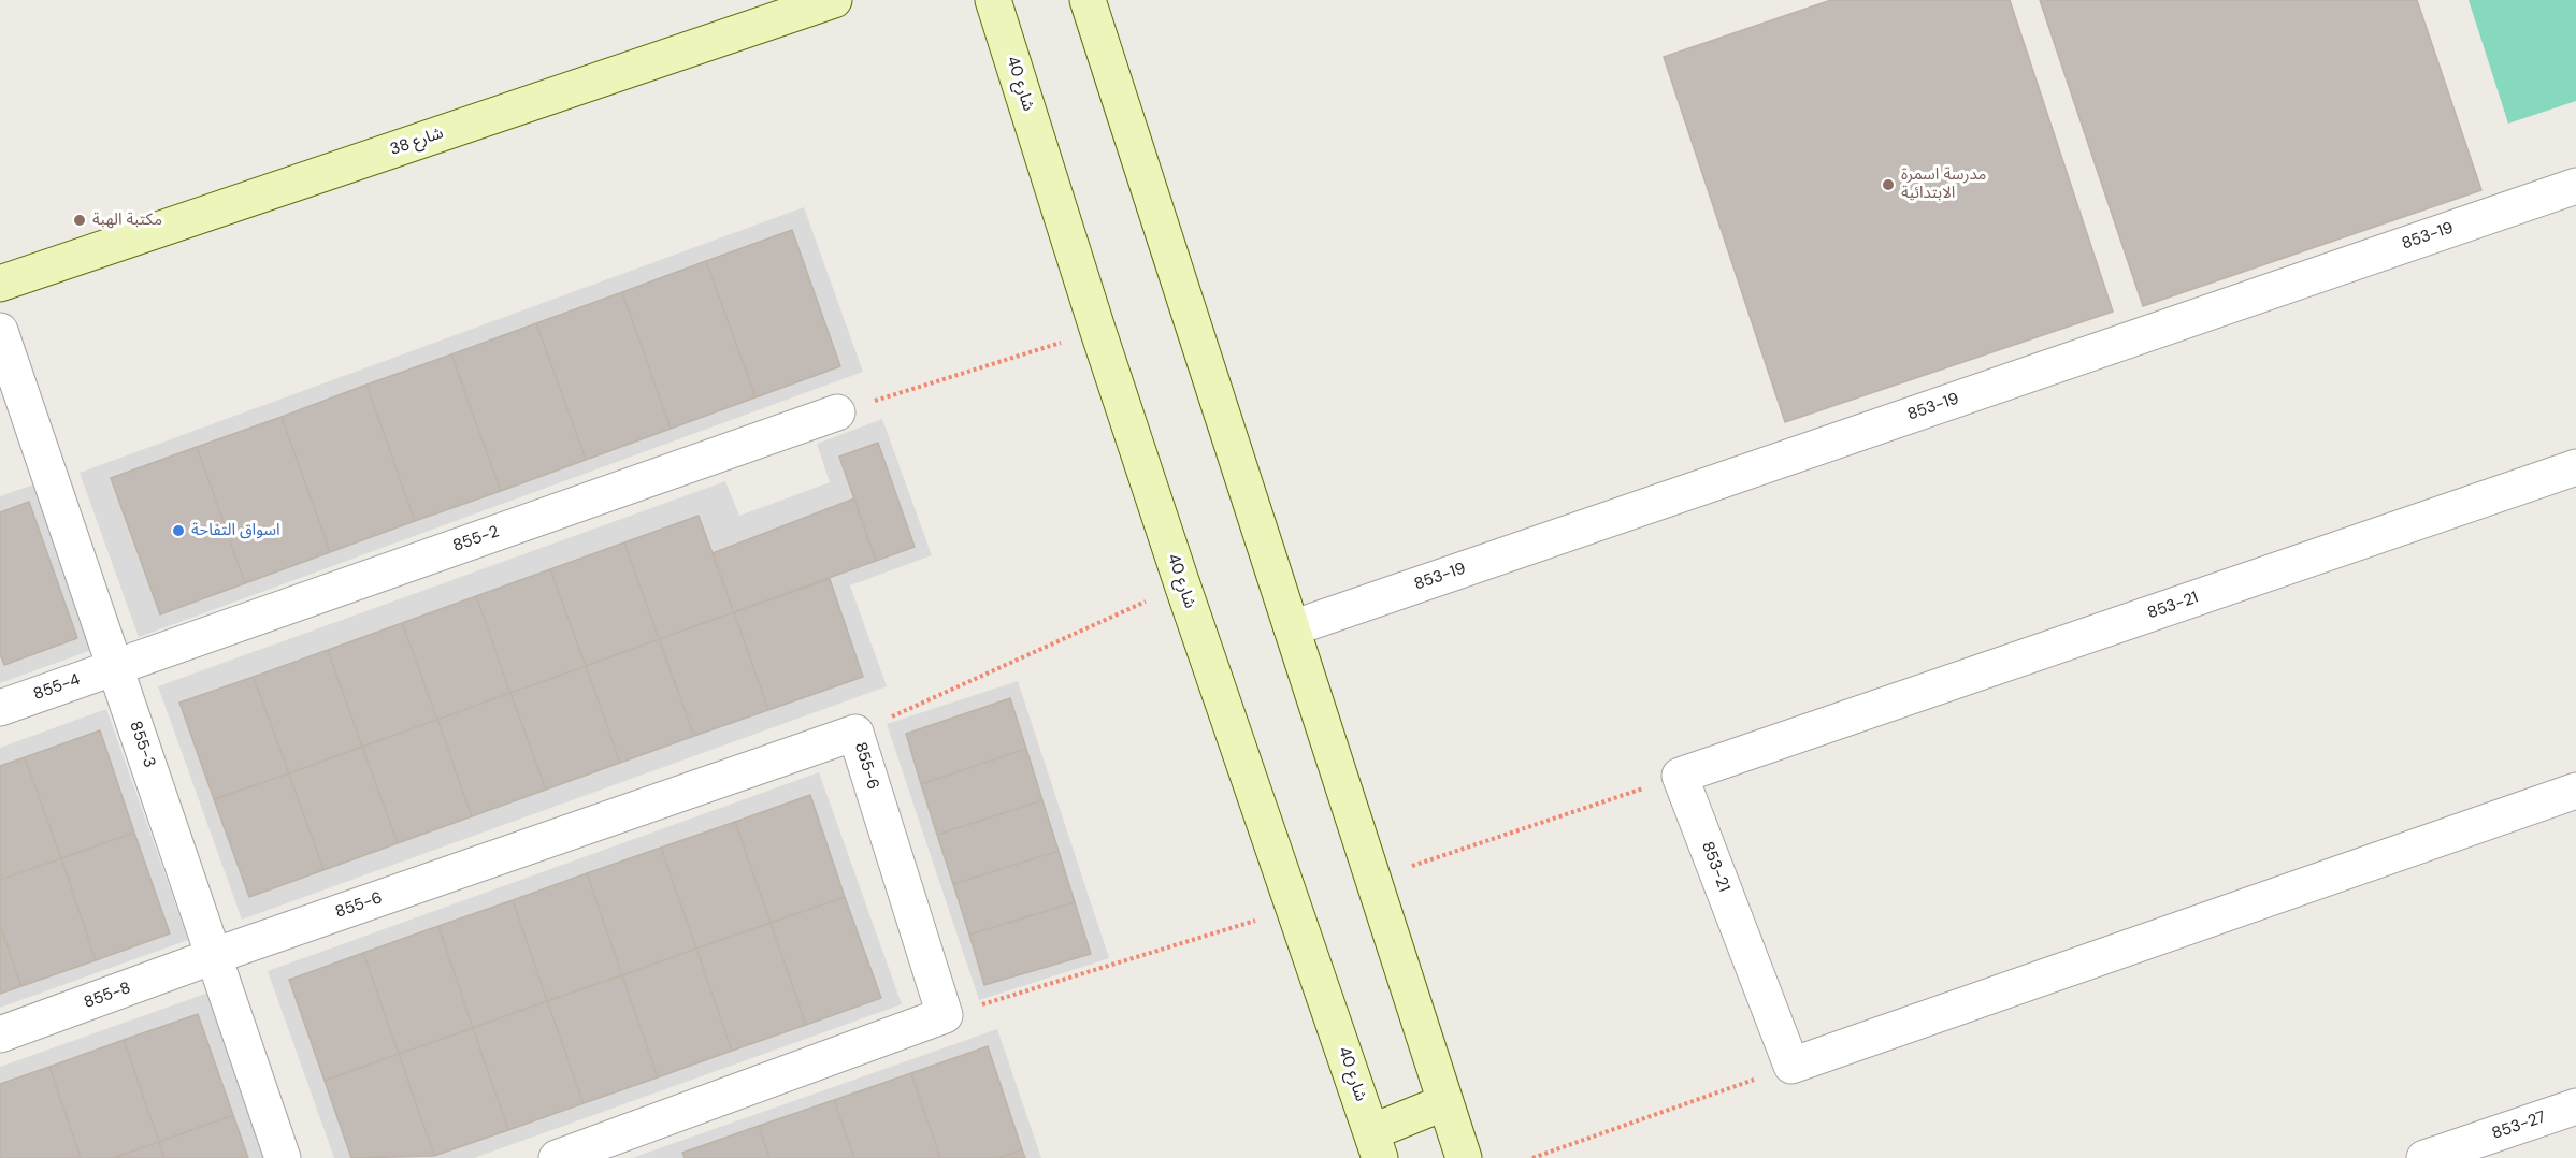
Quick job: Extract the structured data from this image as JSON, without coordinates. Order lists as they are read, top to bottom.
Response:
{
  "streets": {
    "main road": ["شارع 40", "شارع 38"],
    "street": [
      "853-19",
      "855-2",
      "853-21",
      "855-4",
      "855-3",
      "855-6",
      "855-8",
      "853-27"
    ]
  },
  "crossings": [
    ["855-2", "855-4"],
    ["855-2", "855-3"],
    ["855-4", "855-3"],
    ["855-3", "855-6"],
    ["855-3", "855-8"],
    ["855-6", "855-8"]
  ],
  "places": ["مدرسة اسمرة الابتدائية", "مكتبة الهبة", "اسواق التفاحة"]
}
